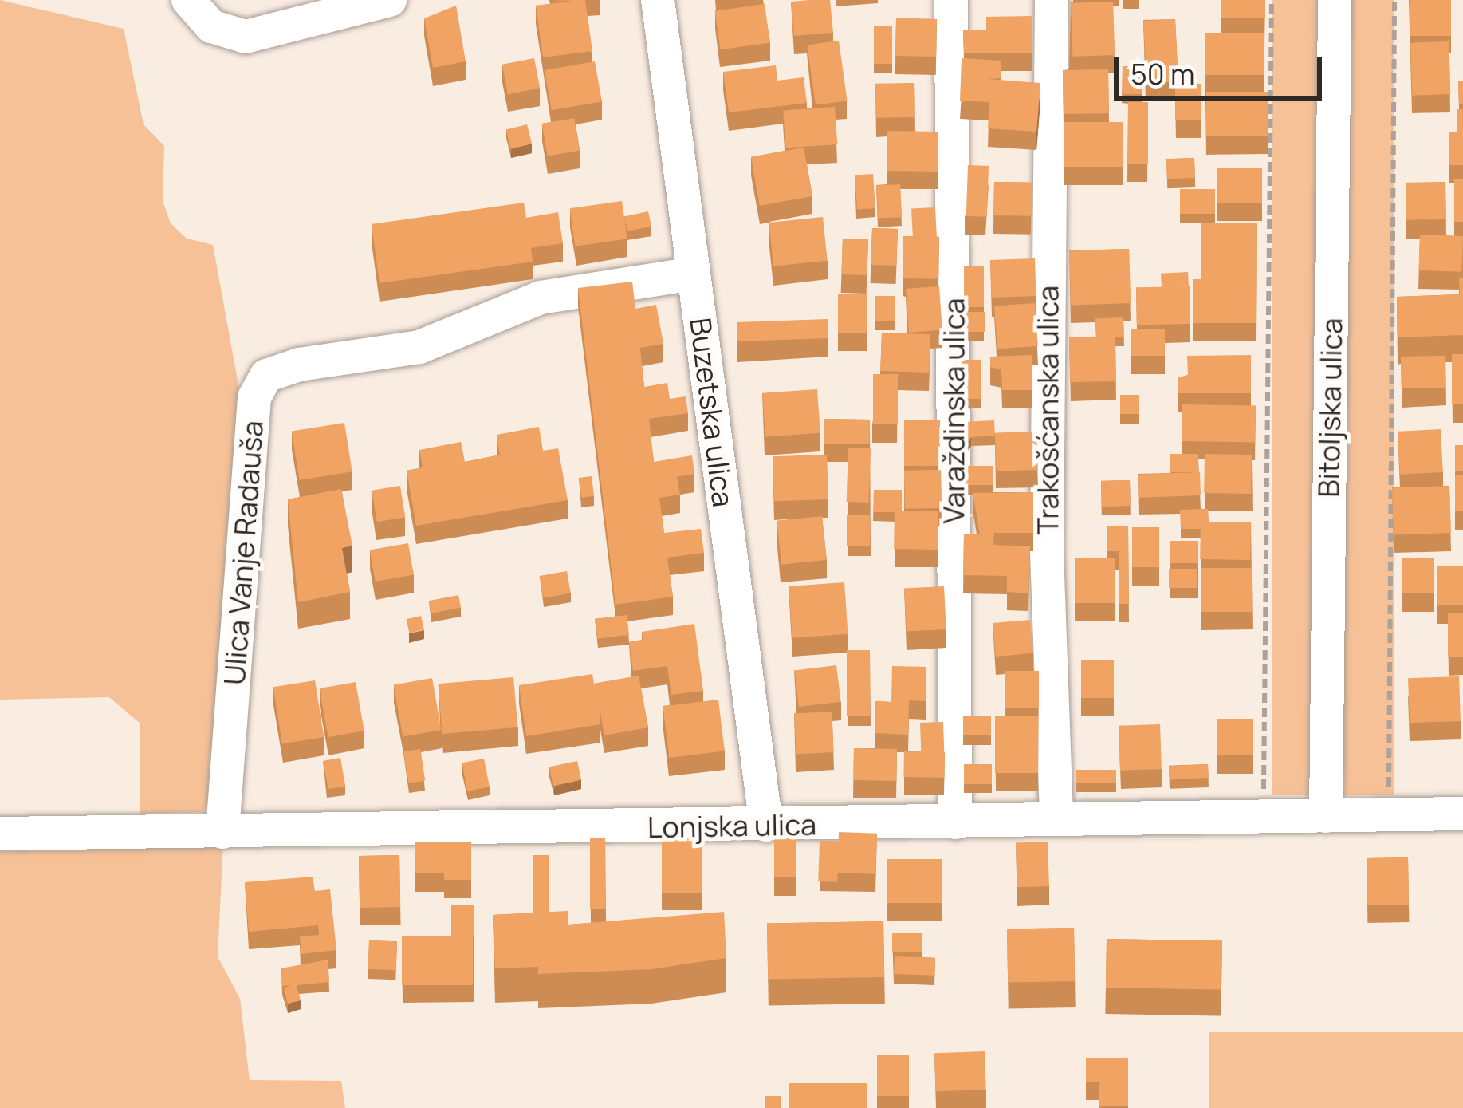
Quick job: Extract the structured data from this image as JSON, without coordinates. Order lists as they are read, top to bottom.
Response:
{
  "streets": {
    "street": [
      "Bitoljska ulica",
      "Trakošćanska ulica",
      "Varaždinska ulica",
      "Buzetska ulica",
      "Ulica Vanje Radauša",
      "Lonjska ulica"
    ]
  },
  "crossings": [
    ["Bitoljska ulica", "Lonjska ulica"],
    ["Trakošćanska ulica", "Lonjska ulica"],
    ["Varaždinska ulica", "Lonjska ulica"],
    ["Buzetska ulica", "Ulica Vanje Radauša"],
    ["Buzetska ulica", "Lonjska ulica"],
    ["Ulica Vanje Radauša", "Lonjska ulica"]
  ],
  "scale_bar": "50 m"
}
